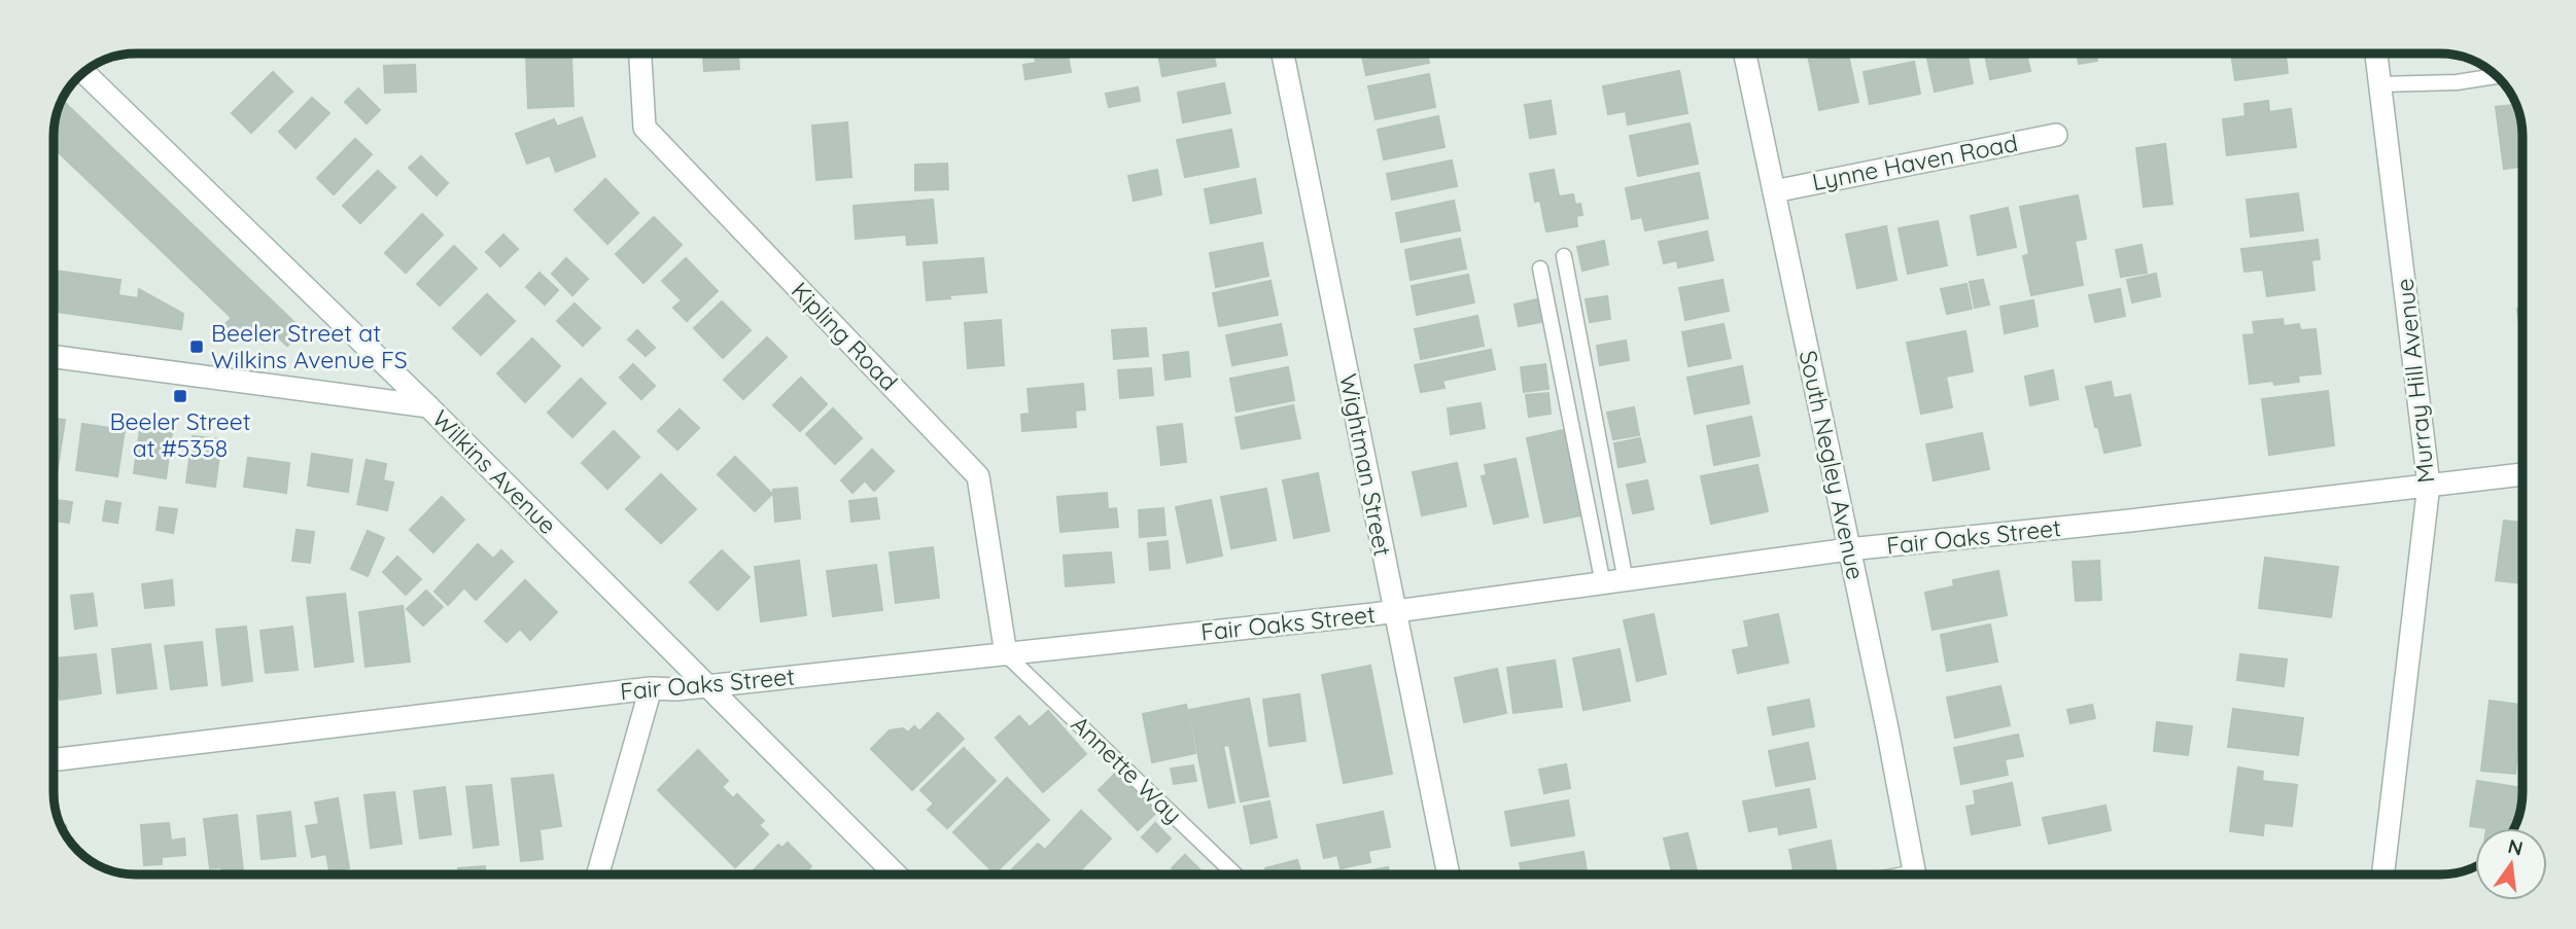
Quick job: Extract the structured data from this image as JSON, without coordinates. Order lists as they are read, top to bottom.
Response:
{
  "streets": {
    "street": [
      "Lynne Haven Road",
      "Kipling Road",
      "Murray Hill Avenue",
      "Wightman Street",
      "South Negley Avenue",
      "Wilkins Avenue",
      "Fair Oaks Street"
    ],
    "lane": ["Annette Way"]
  },
  "crossings": [
    ["Lynne Haven Road", "South Negley Avenue"],
    ["Kipling Road", "Fair Oaks Street"],
    ["Kipling Road", "Annette Way"],
    ["Murray Hill Avenue", "Fair Oaks Street"],
    ["Wightman Street", "Fair Oaks Street"],
    ["South Negley Avenue", "Fair Oaks Street"],
    ["Wilkins Avenue", "Fair Oaks Street"],
    ["Fair Oaks Street", "Annette Way"]
  ],
  "places": {
    "transit": ["Beeler Street at Wilkins Avenue FS", "Beeler Street at #5358"]
  },
  "north": "top"
}
